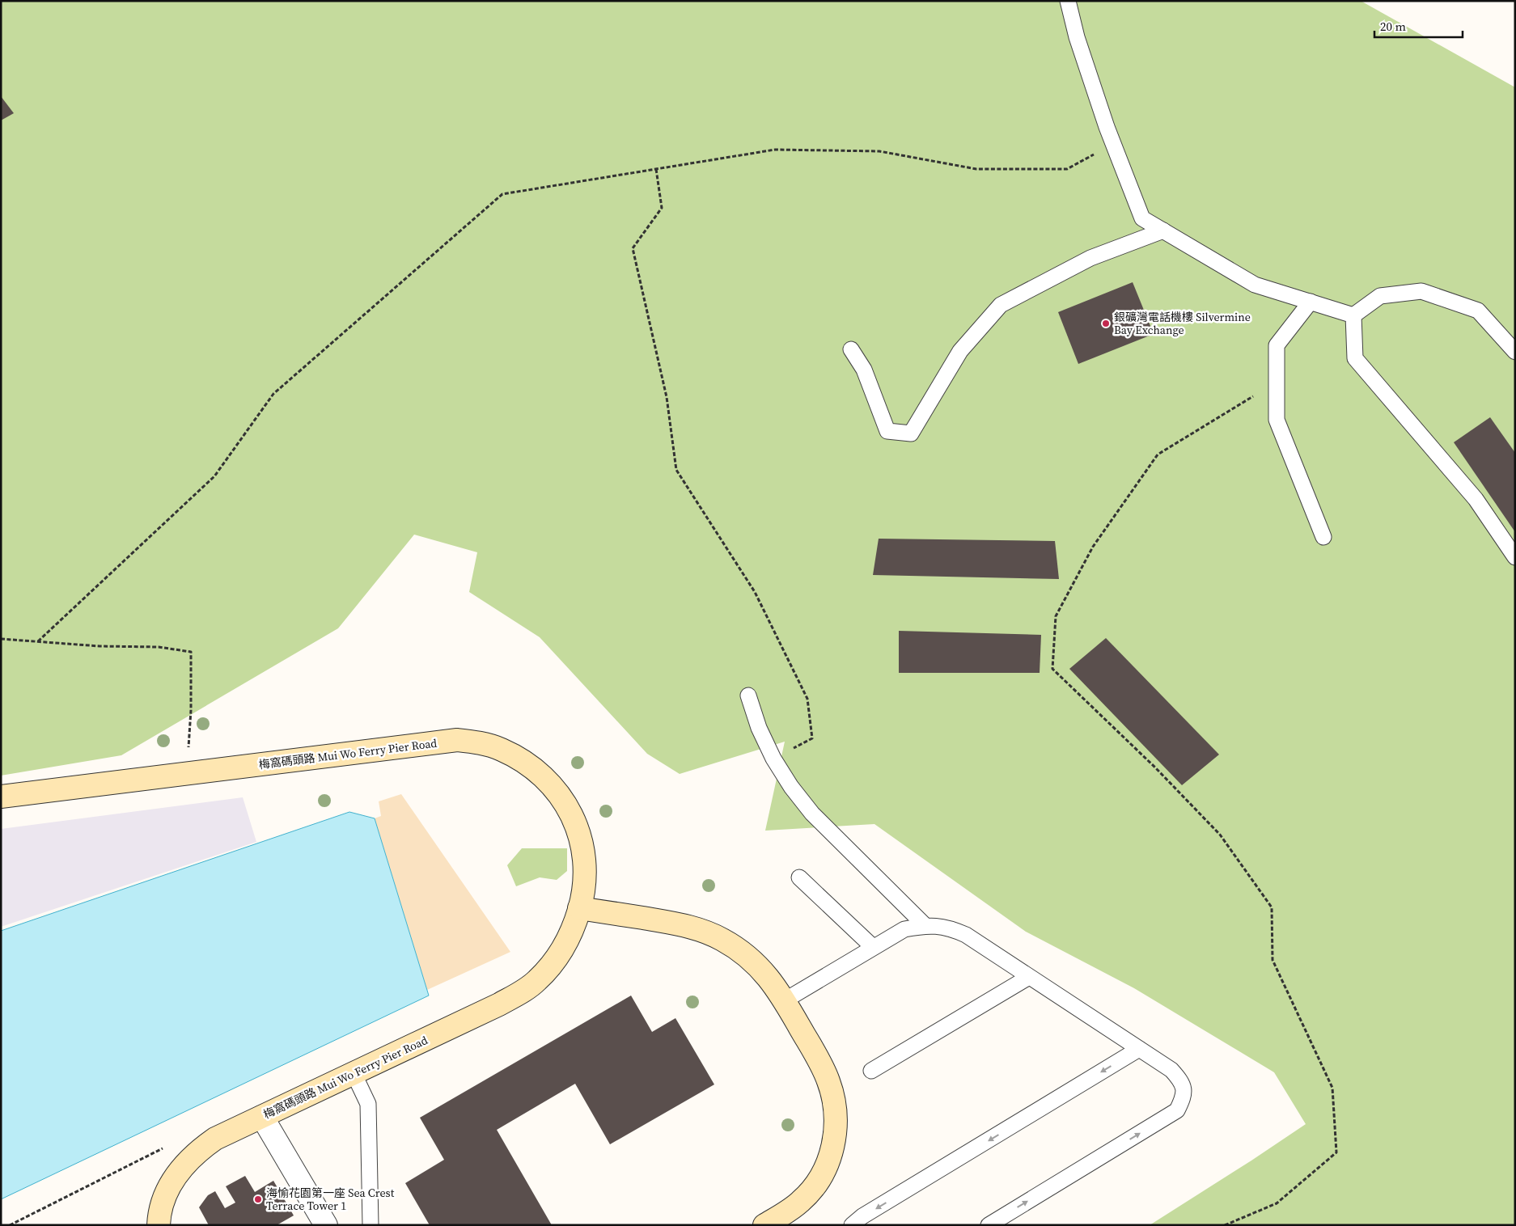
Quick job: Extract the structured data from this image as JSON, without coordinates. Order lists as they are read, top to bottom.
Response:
{
  "streets": {
    "street": ["梅窩碼頭路 Mui Wo Ferry Pier Road"]
  },
  "places": ["銀礦灣電話機樓 Silvermine Bay Exchange", "海愉花園第一座 Sea Crest Terrace Tower 1"],
  "scale_bar": "20 m"
}
